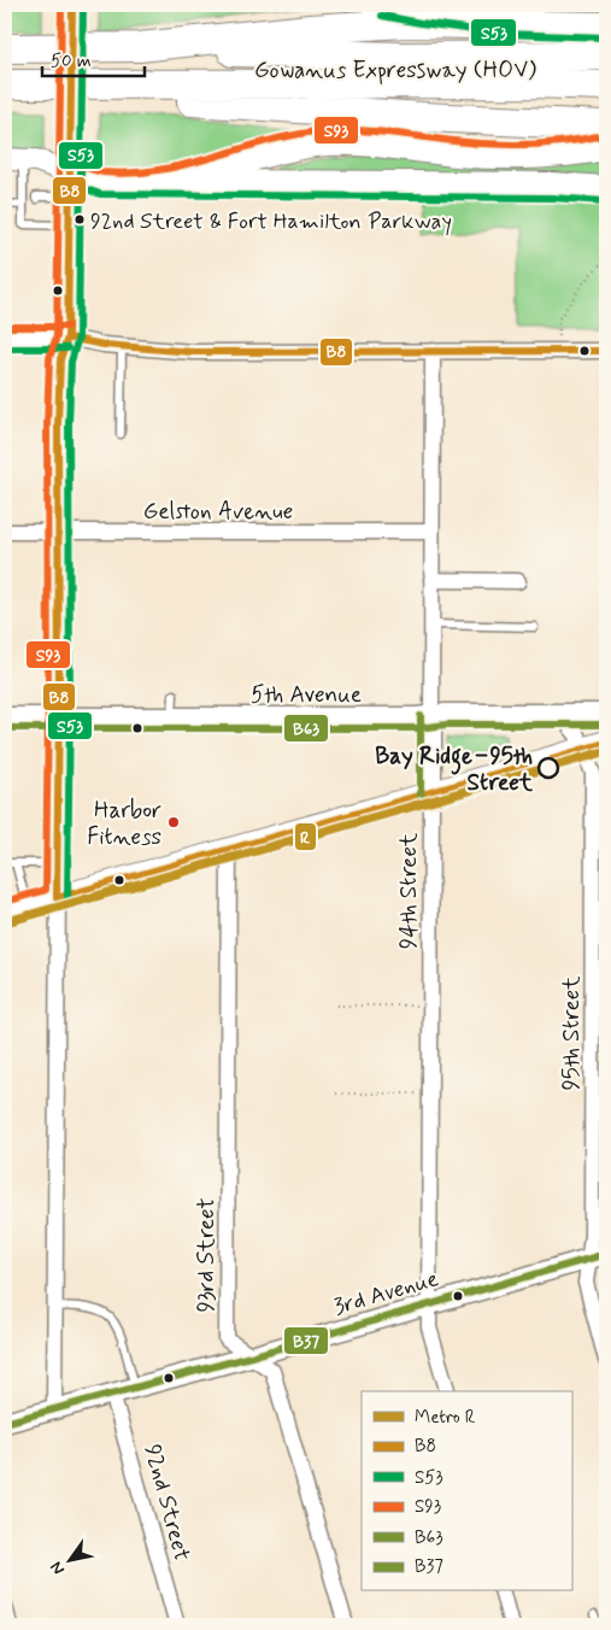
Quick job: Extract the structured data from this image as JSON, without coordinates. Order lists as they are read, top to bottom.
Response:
{
  "streets": {
    "highway": ["Gowanus Expressway (HOV)"],
    "street": [
      "Gelston Avenue",
      "5th Avenue",
      "94th Street",
      "95th Street",
      "93rd Street",
      "3rd Avenue",
      "92nd Street"
    ]
  },
  "crossings": [
    ["Gelston Avenue", "94th Street"],
    ["5th Avenue", "94th Street"],
    ["5th Avenue", "95th Street"],
    ["94th Street", "3rd Avenue"],
    ["95th Street", "3rd Avenue"],
    ["93rd Street", "3rd Avenue"],
    ["3rd Avenue", "92nd Street"]
  ],
  "places": ["92nd Street & Fort Hamilton Parkway", "Bay Ridge–95th Street", "Harbor Fitness"],
  "lines": [
    "transit line B8",
    "transit line S53",
    "transit line S93",
    "transit line B63",
    "metro line R",
    "transit line B37"
  ],
  "legend": [
    "Metro R",
    "B8",
    "S53",
    "S93",
    "B63",
    "B37"
  ],
  "scale_bar": "50 m",
  "north": "bottom left"
}
